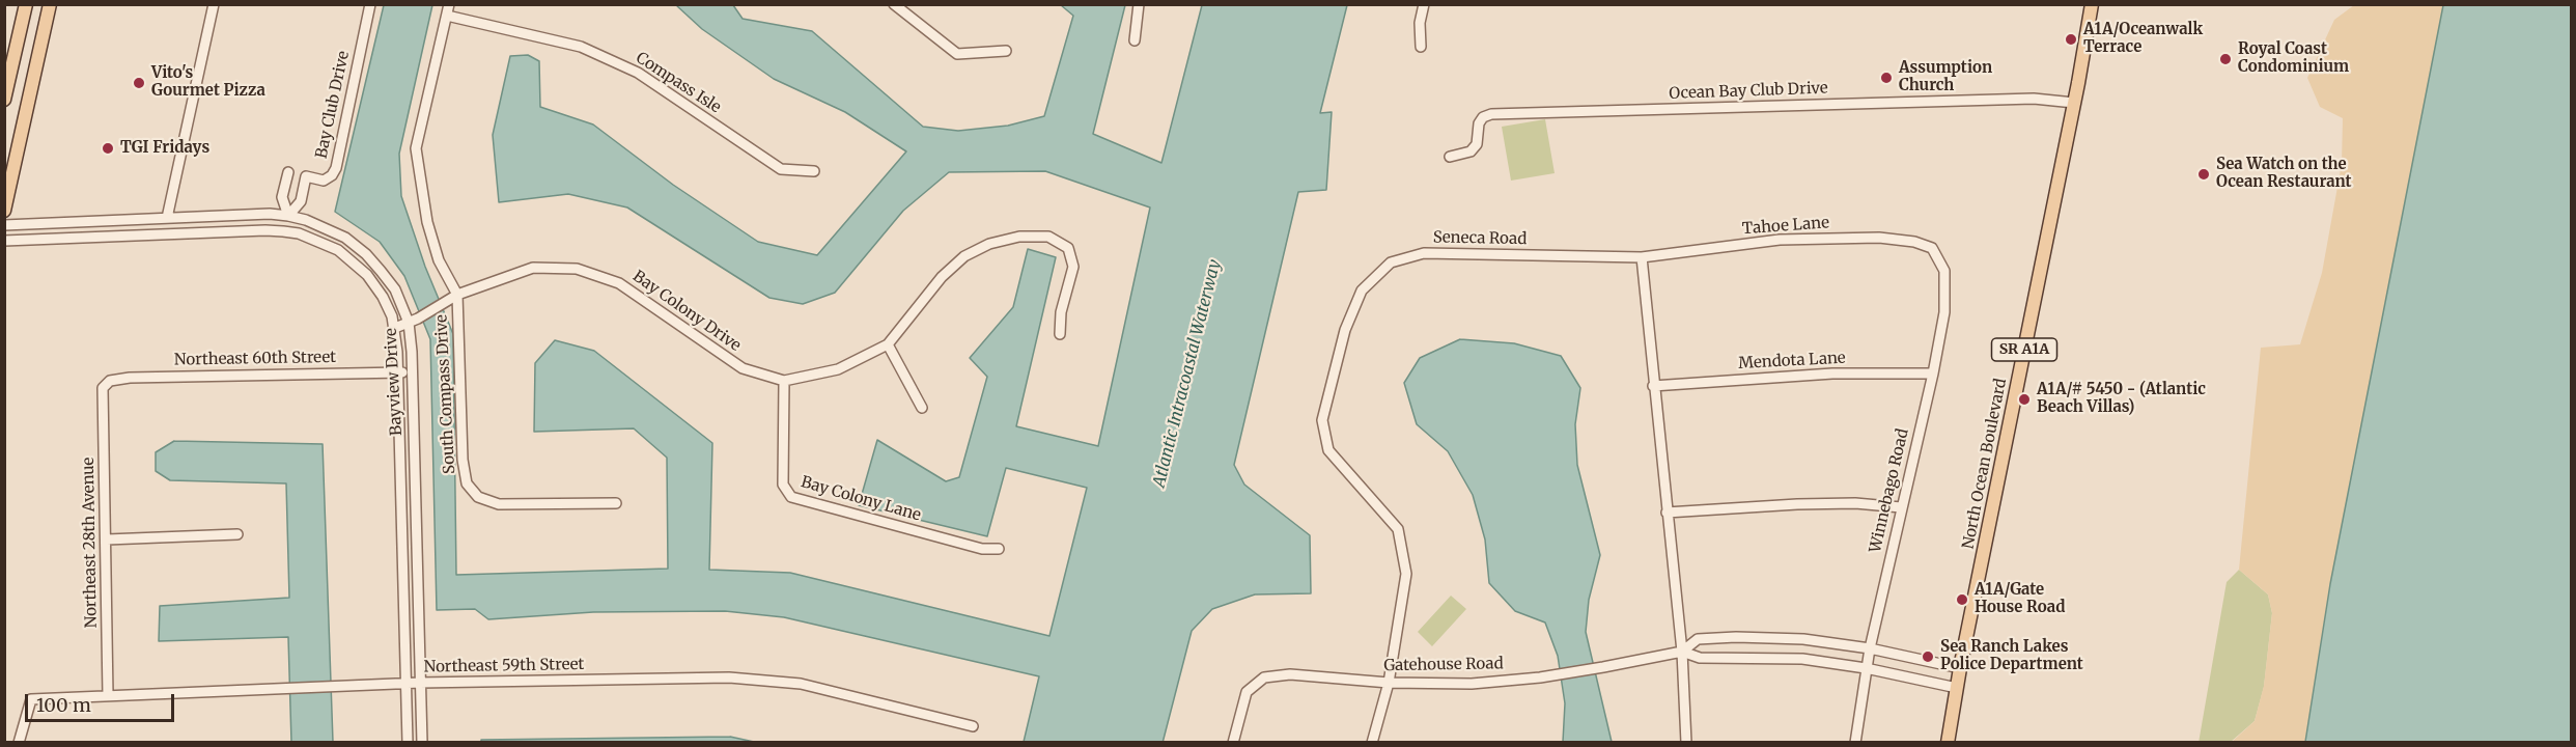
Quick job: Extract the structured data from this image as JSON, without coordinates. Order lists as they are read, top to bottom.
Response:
{
  "streets": {
    "main road": ["SR A1A", "North Ocean Boulevard"],
    "street": [
      "Compass Isle",
      "Ocean Bay Club Drive",
      "Bay Club Drive",
      "Tahoe Lane",
      "Seneca Road",
      "Bay Colony Drive",
      "Northeast 60th Street",
      "Mendota Lane",
      "Bayview Drive",
      "South Compass Drive",
      "Winnebago Road",
      "Bay Colony Lane",
      "Northeast 28th Avenue",
      "Gatehouse Road",
      "Northeast 59th Street"
    ]
  },
  "crossings": [
    ["Ocean Bay Club Drive", "North Ocean Boulevard"],
    ["Bay Club Drive", "Bayview Drive"],
    ["Tahoe Lane", "Seneca Road"],
    ["Tahoe Lane", "Winnebago Road"],
    ["Seneca Road", "Gatehouse Road"],
    ["Bay Colony Drive", "Bayview Drive"],
    ["Bay Colony Drive", "South Compass Drive"],
    ["Bay Colony Drive", "Bay Colony Lane"],
    ["SR A1A", "North Ocean Boulevard"],
    ["SR A1A", "Gatehouse Road"],
    ["Northeast 60th Street", "Bayview Drive"],
    ["Northeast 60th Street", "Northeast 28th Avenue"],
    ["Mendota Lane", "Winnebago Road"],
    ["Bayview Drive", "Northeast 59th Street"],
    ["North Ocean Boulevard", "Gatehouse Road"],
    ["Winnebago Road", "Gatehouse Road"],
    ["Northeast 28th Avenue", "Northeast 59th Street"]
  ],
  "water": ["Atlantic Intracoastal Waterway"],
  "places": [
    "A1A/Oceanwalk Terrace",
    "Royal Coast Condominium",
    "Assumption Church",
    "Vito's Gourmet Pizza",
    "TGI Fridays",
    "Sea Watch on the Ocean Restaurant",
    "A1A/# 5450 - (Atlantic Beach Villas)",
    "A1A/Gate House Road",
    "Sea Ranch Lakes Police Department"
  ],
  "scale_bar": "100 m"
}
